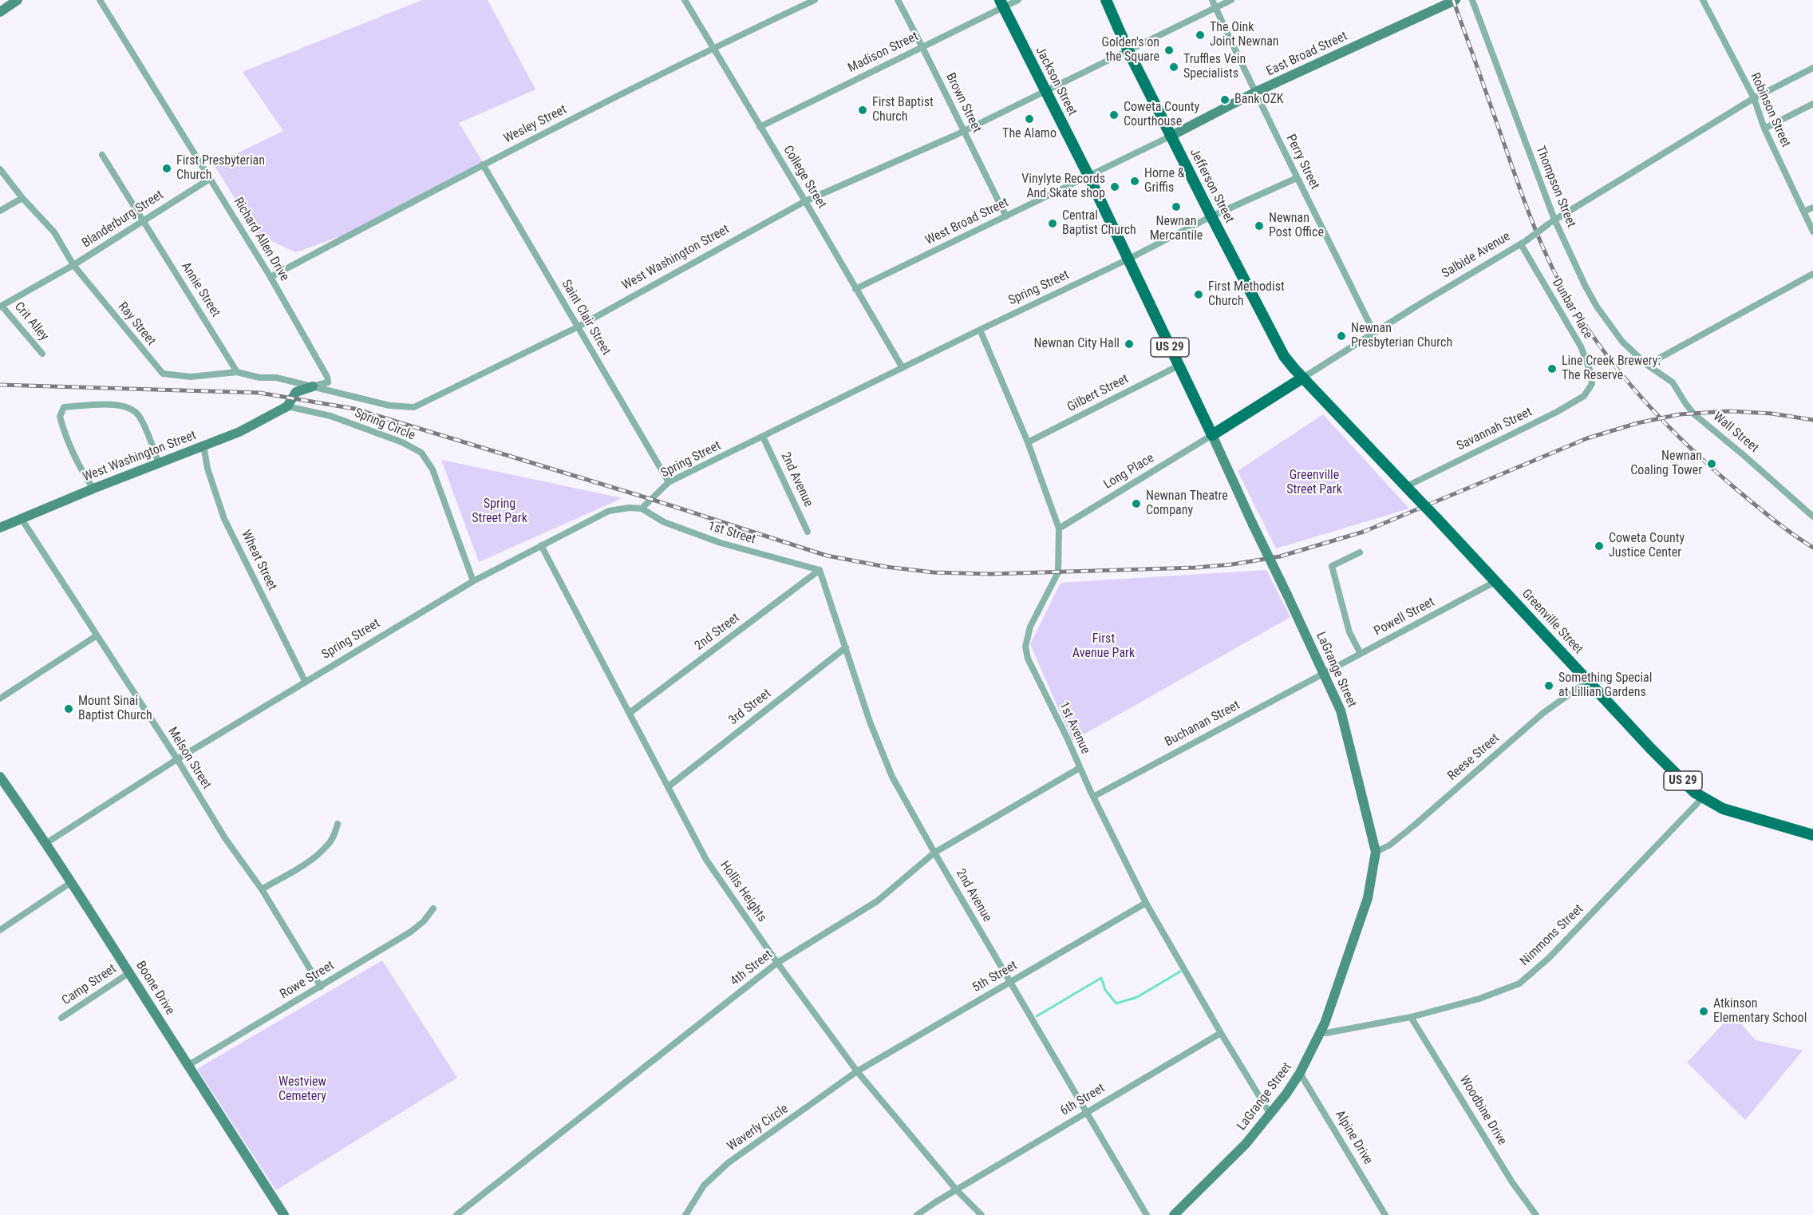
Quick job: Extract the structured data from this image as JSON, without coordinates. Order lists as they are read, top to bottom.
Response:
{
  "streets": {
    "main road": [
      "Jackson Street",
      "Jefferson Street",
      "Salbide Avenue",
      "US 29",
      "Greenville Street",
      "LaGrange Street"
    ],
    "street": [
      "Madison Street",
      "East Broad Street",
      "Brown Street",
      "Robinson Street",
      "Wesley Street",
      "Perry Street",
      "College Street",
      "Thompson Street",
      "Blanderburg Street",
      "West Broad Street",
      "Richard Allen Drive",
      "West Washington Street",
      "Spring Street",
      "Annie Street",
      "Dunbar Place",
      "Saint Clair Street",
      "Crit Alley",
      "Ray Street",
      "Gilbert Street",
      "Spring Circle",
      "Savannah Street",
      "Wall Street",
      "Long Place",
      "2nd Avenue",
      "1st Street",
      "Wheat Street",
      "Powell Street",
      "2nd Street",
      "3rd Street",
      "Buchanan Street",
      "1st Avenue",
      "Reese Street",
      "Melson Street",
      "Hollis Heights",
      "Nimmons Street",
      "4th Street",
      "5th Street",
      "Rowe Street",
      "Camp Street",
      "Boone Drive",
      "6th Street",
      "Woodbine Drive",
      "Waverly Circle",
      "Alpine Drive"
    ]
  },
  "crossings": [
    ["Madison Street", "Jackson Street"],
    ["Madison Street", "Brown Street"],
    ["Madison Street", "College Street"],
    ["East Broad Street", "Perry Street"],
    ["East Broad Street", "Jefferson Street"],
    ["East Broad Street", "West Broad Street"],
    ["Jackson Street", "West Broad Street"],
    ["Jackson Street", "West Washington Street"],
    ["Jackson Street", "LaGrange Street"],
    ["Brown Street", "West Broad Street"],
    ["Brown Street", "West Washington Street"],
    ["Robinson Street", "Salbide Avenue"],
    ["Wesley Street", "College Street"],
    ["Wesley Street", "Richard Allen Drive"],
    ["Wesley Street", "Saint Clair Street"],
    ["Perry Street", "Salbide Avenue"],
    ["Perry Street", "West Washington Street"],
    ["Perry Street", "Spring Street"],
    ["College Street", "West Broad Street"],
    ["College Street", "West Washington Street"],
    ["College Street", "Spring Street"],
    ["Jefferson Street", "West Broad Street"],
    ["Jefferson Street", "Salbide Avenue"],
    ["Jefferson Street", "West Washington Street"],
    ["Jefferson Street", "Spring Street"],
    ["Jefferson Street", "Greenville Street"],
    ["Thompson Street", "Salbide Avenue"],
    ["Thompson Street", "Wall Street"],
    ["Blanderburg Street", "Richard Allen Drive"],
    ["Blanderburg Street", "Annie Street"],
    ["Blanderburg Street", "Crit Alley"],
    ["Blanderburg Street", "Ray Street"],
    ["West Broad Street", "LaGrange Street"],
    ["Richard Allen Drive", "West Washington Street"],
    ["Richard Allen Drive", "Ray Street"],
    ["Salbide Avenue", "Dunbar Place"],
    ["Salbide Avenue", "Long Place"],
    ["Salbide Avenue", "Greenville Street"],
    ["Salbide Avenue", "LaGrange Street"],
    ["West Washington Street", "Saint Clair Street"],
    ["West Washington Street", "Ray Street"],
    ["West Washington Street", "Spring Circle"],
    ["West Washington Street", "Wheat Street"],
    ["West Washington Street", "Melson Street"],
    ["Spring Street", "Saint Clair Street"],
    ["Spring Street", "Spring Circle"],
    ["Spring Street", "2nd Avenue"],
    ["Spring Street", "1st Street"],
    ["Spring Street", "Wheat Street"],
    ["Spring Street", "LaGrange Street"],
    ["Spring Street", "1st Avenue"],
    ["Spring Street", "Melson Street"],
    ["Spring Street", "Hollis Heights"],
    ["Spring Street", "Boone Drive"],
    ["Annie Street", "Ray Street"],
    ["Dunbar Place", "Savannah Street"],
    ["Gilbert Street", "LaGrange Street"],
    ["Gilbert Street", "1st Avenue"],
    ["Savannah Street", "Greenville Street"],
    ["Long Place", "LaGrange Street"],
    ["Long Place", "1st Avenue"],
    ["2nd Avenue", "1st Street"],
    ["2nd Avenue", "2nd Street"],
    ["2nd Avenue", "3rd Street"],
    ["2nd Avenue", "4th Street"],
    ["2nd Avenue", "5th Street"],
    ["2nd Avenue", "6th Street"],
    ["1st Street", "2nd Street"],
    ["Powell Street", "Greenville Street"],
    ["Powell Street", "LaGrange Street"],
    ["Powell Street", "Buchanan Street"],
    ["Greenville Street", "Reese Street"],
    ["Greenville Street", "Nimmons Street"],
    ["2nd Street", "Hollis Heights"],
    ["LaGrange Street", "Buchanan Street"],
    ["LaGrange Street", "1st Avenue"],
    ["LaGrange Street", "Reese Street"],
    ["LaGrange Street", "Nimmons Street"],
    ["LaGrange Street", "Alpine Drive"],
    ["3rd Street", "Hollis Heights"],
    ["Buchanan Street", "1st Avenue"],
    ["1st Avenue", "4th Street"],
    ["1st Avenue", "5th Street"],
    ["1st Avenue", "6th Street"],
    ["Melson Street", "Rowe Street"],
    ["Hollis Heights", "4th Street"],
    ["Hollis Heights", "5th Street"],
    ["Hollis Heights", "6th Street"],
    ["Hollis Heights", "Waverly Circle"],
    ["Nimmons Street", "Woodbine Drive"],
    ["5th Street", "Waverly Circle"],
    ["Rowe Street", "Boone Drive"],
    ["Camp Street", "Boone Drive"]
  ],
  "parks": [
    "Greenville Street Park",
    "Spring Street Park",
    "First Avenue Park",
    "Westview Cemetery"
  ],
  "places": [
    "The Oink Joint Newnan",
    "Golden's on the Square",
    "Truffles Vein Specialists",
    "Bank OZK",
    "First Baptist Church",
    "Coweta County Courthouse",
    "The Alamo",
    "First Presbyterian Church",
    "Horne & Griffis",
    "Vinylyte Records And Skate shop",
    "Newnan Mercantile",
    "Central Baptist Church",
    "Newnan Post Office",
    "First Methodist Church",
    "Newnan Presbyterian Church",
    "Newnan City Hall",
    "Line Creek Brewery: The Reserve",
    "Newnan Coaling Tower",
    "Newnan Theatre Company",
    "Coweta County Justice Center",
    "Something Special at Lillian Gardens",
    "Mount Sinai Baptist Church",
    "Atkinson Elementary School"
  ]
}
